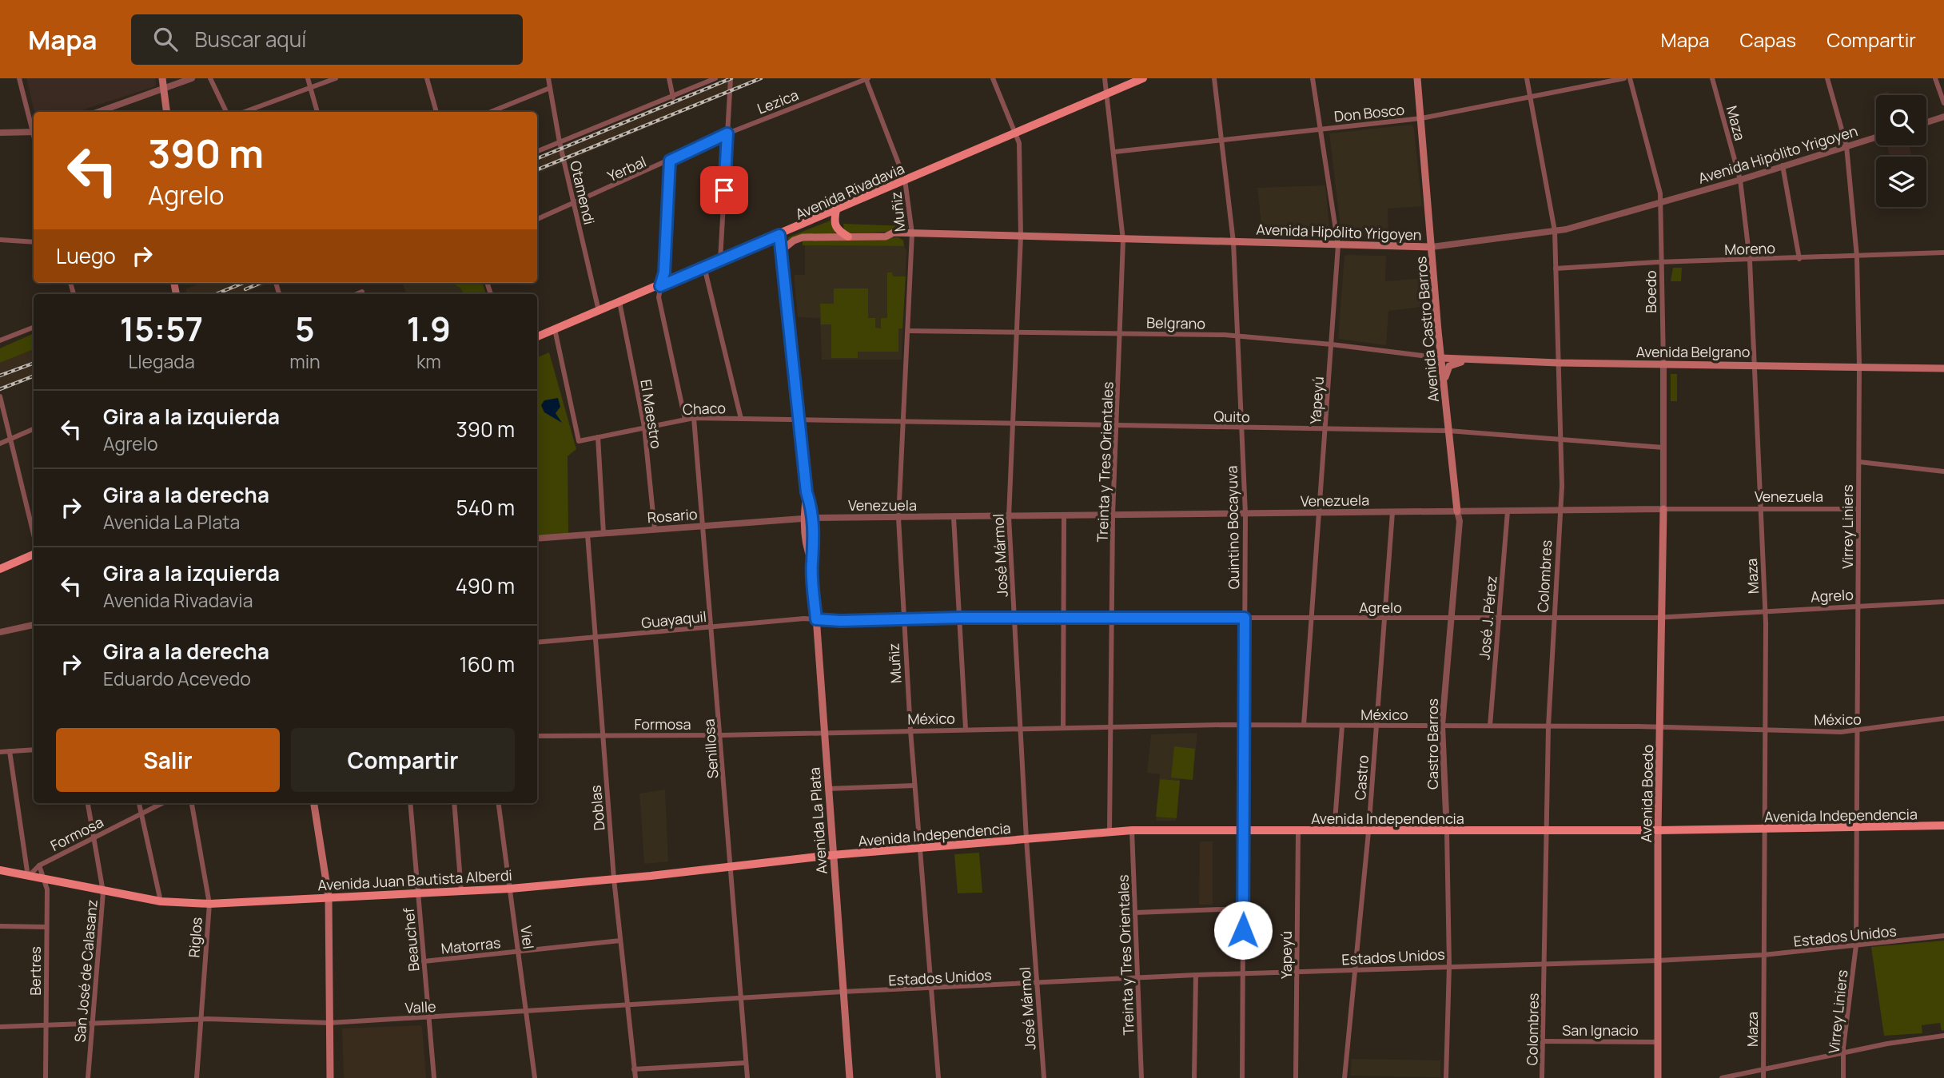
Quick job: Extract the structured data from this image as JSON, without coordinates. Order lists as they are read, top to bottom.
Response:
{
  "streets": {
    "main road": [
      "Avenida Hipólito Yrigoyen",
      "Avenida Rivadavia",
      "Avenida Castro Barros",
      "Avenida Belgrano",
      "Avenida Boedo",
      "Avenida Independencia",
      "Avenida La Plata",
      "Avenida Juan Bautista Alberdi"
    ],
    "street": [
      "Lezica",
      "Don Bosco",
      "Maza",
      "Yerbal",
      "Otamendi",
      "Muñiz",
      "Moreno",
      "Boedo",
      "Belgrano",
      "Yapeyú",
      "Chaco",
      "El Maestro",
      "Quito",
      "Treinta y Tres Orientales",
      "Venezuela",
      "Rosario",
      "Virrey Liniers",
      "Quintino Bocayuva",
      "José Mármol",
      "Colombres",
      "Agrelo",
      "José J. Pérez",
      "Guayaquil",
      "México",
      "Formosa",
      "Castro Barros",
      "Senillosa",
      "Castro",
      "Doblas",
      "Estados Unidos",
      "Riglos",
      "Viel",
      "Beauchef",
      "Matorras",
      "Bertres",
      "San José de Calasanz",
      "Valle",
      "San Ignacio"
    ]
  },
  "crossings": [
    ["Lezica", "Yerbal"],
    ["Lezica", "Muñiz"],
    ["Don Bosco", "Avenida Castro Barros"],
    ["Don Bosco", "Yapeyú"],
    ["Don Bosco", "Treinta y Tres Orientales"],
    ["Don Bosco", "Quintino Bocayuva"],
    ["Don Bosco", "Colombres"],
    ["Maza", "Avenida Hipólito Yrigoyen"],
    ["Maza", "Moreno"],
    ["Maza", "Avenida Belgrano"],
    ["Maza", "Venezuela"],
    ["Maza", "Agrelo"],
    ["Maza", "México"],
    ["Maza", "Avenida Independencia"],
    ["Maza", "Estados Unidos"],
    ["Avenida Hipólito Yrigoyen", "Muñiz"],
    ["Avenida Hipólito Yrigoyen", "Boedo"],
    ["Avenida Hipólito Yrigoyen", "Avenida Castro Barros"],
    ["Avenida Hipólito Yrigoyen", "Yapeyú"],
    ["Avenida Hipólito Yrigoyen", "Treinta y Tres Orientales"],
    ["Avenida Hipólito Yrigoyen", "Virrey Liniers"],
    ["Avenida Hipólito Yrigoyen", "Quintino Bocayuva"],
    ["Avenida Hipólito Yrigoyen", "José Mármol"],
    ["Avenida Hipólito Yrigoyen", "Colombres"],
    ["Avenida Hipólito Yrigoyen", "Avenida La Plata"],
    ["Yerbal", "Otamendi"],
    ["Avenida Rivadavia", "Otamendi"],
    ["Avenida Rivadavia", "Muñiz"],
    ["Avenida Rivadavia", "Chaco"],
    ["Avenida Rivadavia", "El Maestro"],
    ["Avenida Rivadavia", "Treinta y Tres Orientales"],
    ["Avenida Rivadavia", "José Mármol"],
    ["Avenida Rivadavia", "Avenida La Plata"],
    ["Muñiz", "Belgrano"],
    ["Muñiz", "Quito"],
    ["Muñiz", "Venezuela"],
    ["Muñiz", "Agrelo"],
    ["Muñiz", "México"],
    ["Muñiz", "Avenida Independencia"],
    ["Muñiz", "Estados Unidos"],
    ["Moreno", "Boedo"],
    ["Moreno", "Virrey Liniers"],
    ["Moreno", "Colombres"],
    ["Boedo", "Avenida Belgrano"],
    ["Boedo", "Quito"],
    ["Boedo", "Venezuela"],
    ["Boedo", "Avenida Boedo"],
    ["Belgrano", "Avenida Castro Barros"],
    ["Belgrano", "Avenida Belgrano"],
    ["Belgrano", "Yapeyú"],
    ["Belgrano", "Treinta y Tres Orientales"],
    ["Belgrano", "Quintino Bocayuva"],
    ["Belgrano", "José Mármol"],
    ["Avenida Castro Barros", "Avenida Belgrano"],
    ["Avenida Castro Barros", "Quito"],
    ["Avenida Castro Barros", "Venezuela"],
    ["Avenida Castro Barros", "Castro Barros"],
    ["Avenida Belgrano", "Virrey Liniers"],
    ["Avenida Belgrano", "Colombres"],
    ["Yapeyú", "Quito"],
    ["Yapeyú", "Venezuela"],
    ["Yapeyú", "Agrelo"],
    ["Yapeyú", "México"],
    ["Yapeyú", "Avenida Independencia"],
    ["Yapeyú", "Estados Unidos"],
    ["Chaco", "El Maestro"],
    ["Chaco", "Quito"],
    ["Chaco", "Senillosa"],
    ["Chaco", "Avenida La Plata"],
    ["El Maestro", "Rosario"],
    ["Quito", "Treinta y Tres Orientales"],
    ["Quito", "Quintino Bocayuva"],
    ["Quito", "José Mármol"],
    ["Quito", "Colombres"],
    ["Quito", "Avenida La Plata"],
    ["Treinta y Tres Orientales", "Venezuela"],
    ["Treinta y Tres Orientales", "Agrelo"],
    ["Treinta y Tres Orientales", "México"],
    ["Treinta y Tres Orientales", "Avenida Independencia"],
    ["Treinta y Tres Orientales", "Estados Unidos"],
    ["Venezuela", "Rosario"],
    ["Venezuela", "Virrey Liniers"],
    ["Venezuela", "Quintino Bocayuva"],
    ["Venezuela", "José Mármol"],
    ["Venezuela", "Colombres"],
    ["Venezuela", "José J. Pérez"],
    ["Venezuela", "Castro Barros"],
    ["Venezuela", "Castro"],
    ["Venezuela", "Avenida Boedo"],
    ["Venezuela", "Avenida La Plata"],
    ["Rosario", "Senillosa"],
    ["Rosario", "Doblas"],
    ["Rosario", "Avenida La Plata"],
    ["Virrey Liniers", "Agrelo"],
    ["Virrey Liniers", "México"],
    ["Virrey Liniers", "Avenida Independencia"],
    ["Virrey Liniers", "Estados Unidos"],
    ["Quintino Bocayuva", "Agrelo"],
    ["Quintino Bocayuva", "México"],
    ["Quintino Bocayuva", "Avenida Independencia"],
    ["Quintino Bocayuva", "Estados Unidos"],
    ["José Mármol", "Agrelo"],
    ["José Mármol", "México"],
    ["José Mármol", "Avenida Independencia"],
    ["José Mármol", "Estados Unidos"],
    ["Colombres", "Agrelo"],
    ["Colombres", "México"],
    ["Colombres", "Avenida Independencia"],
    ["Colombres", "Estados Unidos"],
    ["Colombres", "San Ignacio"],
    ["Agrelo", "José J. Pérez"],
    ["Agrelo", "Guayaquil"],
    ["Agrelo", "Castro Barros"],
    ["Agrelo", "Castro"],
    ["Agrelo", "Avenida Boedo"],
    ["Agrelo", "Avenida La Plata"],
    ["José J. Pérez", "México"],
    ["Guayaquil", "Senillosa"],
    ["Guayaquil", "Doblas"],
    ["Guayaquil", "Avenida La Plata"],
    ["México", "Formosa"],
    ["México", "Castro Barros"],
    ["México", "Castro"],
    ["México", "Avenida Boedo"],
    ["México", "Avenida La Plata"],
    ["Formosa", "Senillosa"],
    ["Formosa", "Doblas"],
    ["Formosa", "Avenida La Plata"],
    ["Formosa", "Avenida Juan Bautista Alberdi"],
    ["Formosa", "Bertres"],
    ["Formosa", "San José de Calasanz"],
    ["Castro Barros", "Avenida Independencia"],
    ["Castro Barros", "Estados Unidos"],
    ["Senillosa", "Avenida Juan Bautista Alberdi"],
    ["Senillosa", "Valle"],
    ["Castro", "Avenida Independencia"],
    ["Castro", "Estados Unidos"],
    ["Avenida Boedo", "Avenida Independencia"],
    ["Avenida Boedo", "Estados Unidos"],
    ["Avenida Boedo", "San Ignacio"],
    ["Doblas", "Avenida Juan Bautista Alberdi"],
    ["Doblas", "Matorras"],
    ["Doblas", "Valle"],
    ["Avenida Independencia", "Avenida La Plata"],
    ["Avenida Independencia", "Avenida Juan Bautista Alberdi"],
    ["Avenida La Plata", "Avenida Juan Bautista Alberdi"],
    ["Avenida La Plata", "Estados Unidos"],
    ["Avenida La Plata", "Valle"],
    ["Avenida Juan Bautista Alberdi", "Riglos"],
    ["Avenida Juan Bautista Alberdi", "Viel"],
    ["Avenida Juan Bautista Alberdi", "Beauchef"],
    ["Avenida Juan Bautista Alberdi", "Bertres"],
    ["Avenida Juan Bautista Alberdi", "San José de Calasanz"],
    ["Estados Unidos", "Valle"],
    ["Riglos", "Valle"],
    ["Viel", "Matorras"],
    ["Viel", "Valle"],
    ["Beauchef", "Matorras"],
    ["Beauchef", "Valle"],
    ["Bertres", "Valle"],
    ["San José de Calasanz", "Valle"]
  ],
  "page": {
    "header": "Mapa",
    "search": "Buscar aquí",
    "nav": ["Mapa", "Capas", "Compartir"],
    "turn": ["390 m", "Agrelo"],
    "then": "Luego",
    "eta": [
      "15:57",
      "Llegada",
      "5",
      "min",
      "1.9",
      "km"
    ],
    "list": [
      {
        "name": "Gira a la izquierda",
        "note": "Agrelo",
        "value": "390 m"
      },
      {
        "name": "Gira a la derecha",
        "note": "Avenida La Plata",
        "value": "540 m"
      },
      {
        "name": "Gira a la izquierda",
        "note": "Avenida Rivadavia",
        "value": "490 m"
      },
      {
        "name": "Gira a la derecha",
        "note": "Eduardo Acevedo",
        "value": "160 m"
      }
    ],
    "buttons": ["Salir", "Compartir"]
  }
}
